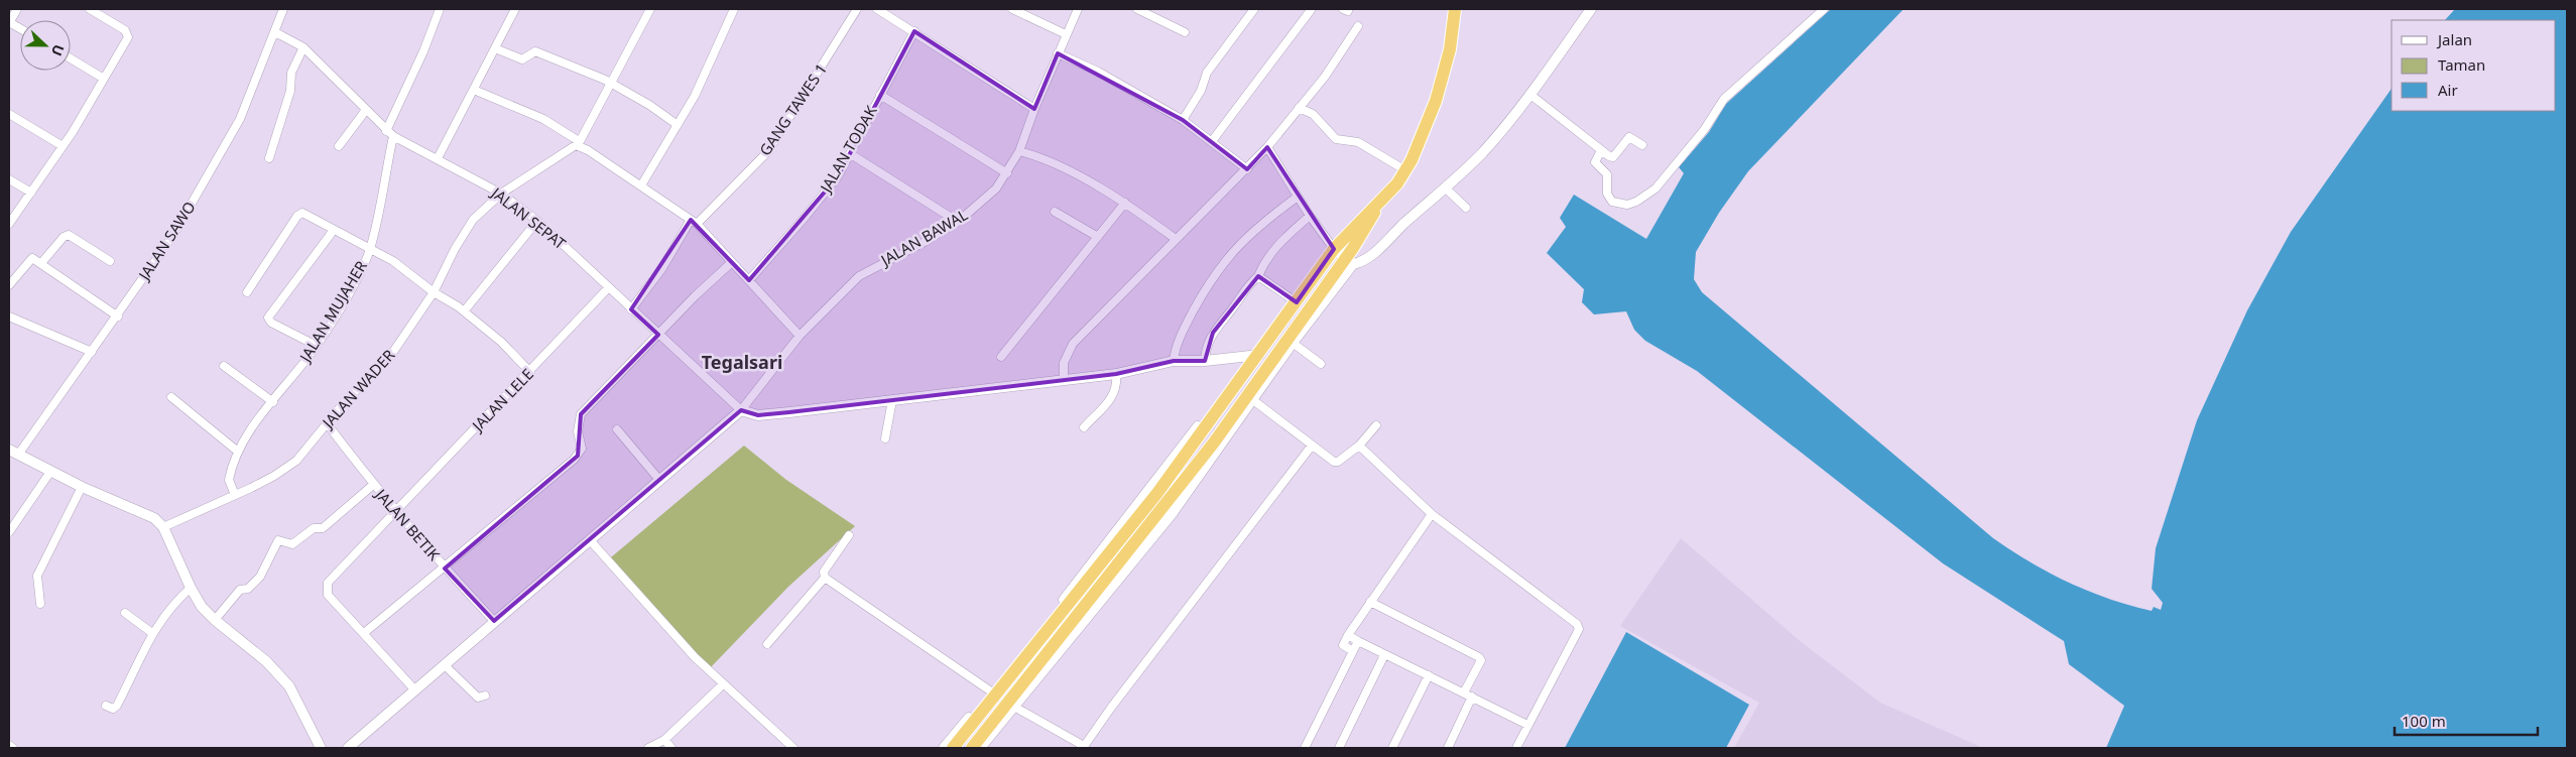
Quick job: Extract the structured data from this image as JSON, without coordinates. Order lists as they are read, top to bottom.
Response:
{
  "streets": {
    "street": [
      "GANG TAWES 1",
      "JALAN TODAK",
      "JALAN SEPAT",
      "JALAN BAWAL",
      "JALAN SAWO",
      "JALAN MUJAHER",
      "JALAN WADER",
      "JALAN LELE",
      "JALAN BETIK"
    ]
  },
  "crossings": [
    ["GANG TAWES 1", "JALAN SEPAT"],
    ["JALAN SEPAT", "JALAN BAWAL"],
    ["JALAN SEPAT", "JALAN SAWO"],
    ["JALAN SEPAT", "JALAN MUJAHER"],
    ["JALAN SEPAT", "JALAN WADER"],
    ["JALAN SEPAT", "JALAN LELE"],
    ["JALAN MUJAHER", "JALAN WADER"],
    ["JALAN WADER", "JALAN BETIK"],
    ["JALAN LELE", "JALAN BETIK"]
  ],
  "districts": ["Tegalsari"],
  "legend": ["Jalan", "Taman", "Air"],
  "scale_bar": "100 m",
  "north": "right"
}
